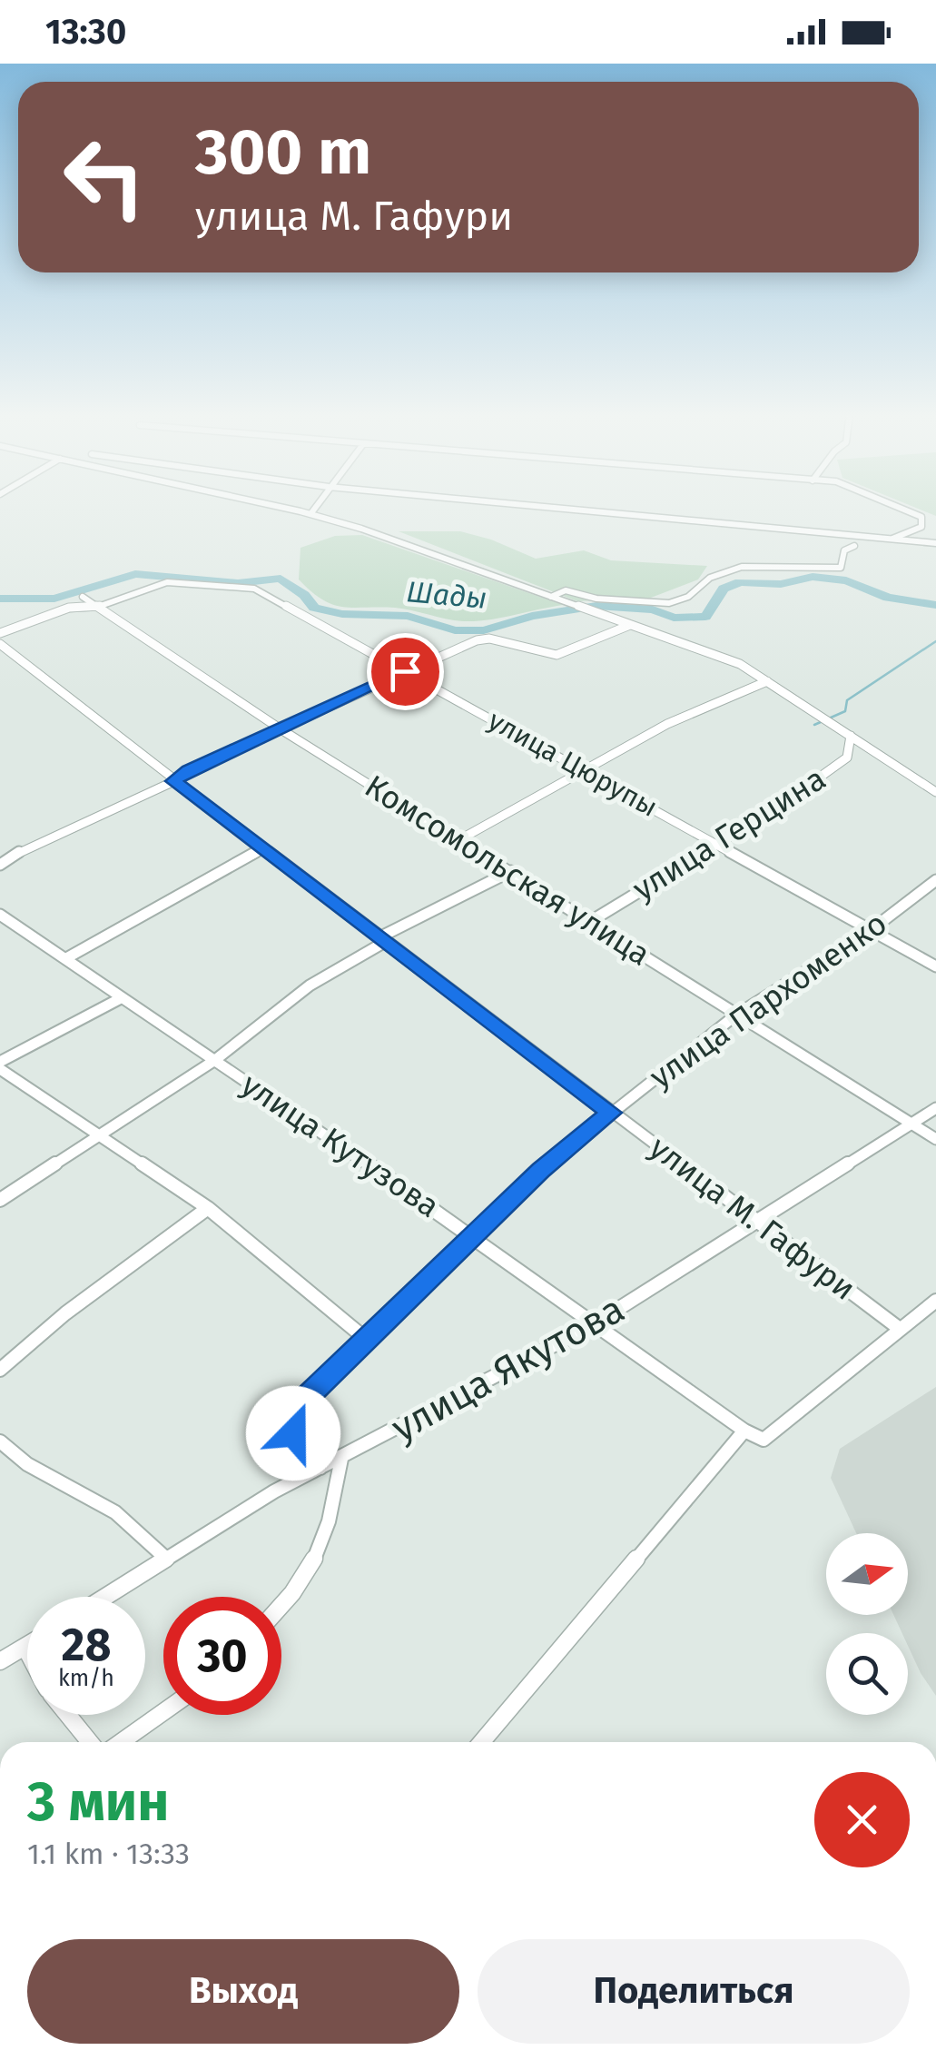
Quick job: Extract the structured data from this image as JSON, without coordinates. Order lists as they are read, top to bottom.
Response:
{
  "streets": {
    "street": [
      "улица Цюрупы",
      "улица Герцина",
      "Комсомольская улица",
      "улица Пархоменко",
      "улица Кутузова",
      "улица М. Гафури",
      "улица Якутова"
    ]
  },
  "crossings": [
    ["улица Цюрупы", "улица Герцина"],
    ["улица Цюрупы", "Комсомольская улица"],
    ["улица Цюрупы", "улица Пархоменко"],
    ["улица Герцина", "Комсомольская улица"],
    ["Комсомольская улица", "улица Пархоменко"],
    ["Комсомольская улица", "улица Якутова"],
    ["улица Пархоменко", "улица Кутузова"],
    ["улица Пархоменко", "улица М. Гафури"],
    ["улица Пархоменко", "улица Якутова"],
    ["улица Кутузова", "улица Якутова"],
    ["улица М. Гафури", "улица Якутова"]
  ],
  "water": ["Шады"],
  "north": "right",
  "page": {
    "status": "13:30",
    "turn": ["300 m", "улица М. Гафури"],
    "speed": "28 km/h",
    "limit": "30",
    "heading": ["3 мин", "1.1 km · 13:33"],
    "buttons": ["Выход", "Поделиться"]
  }
}
